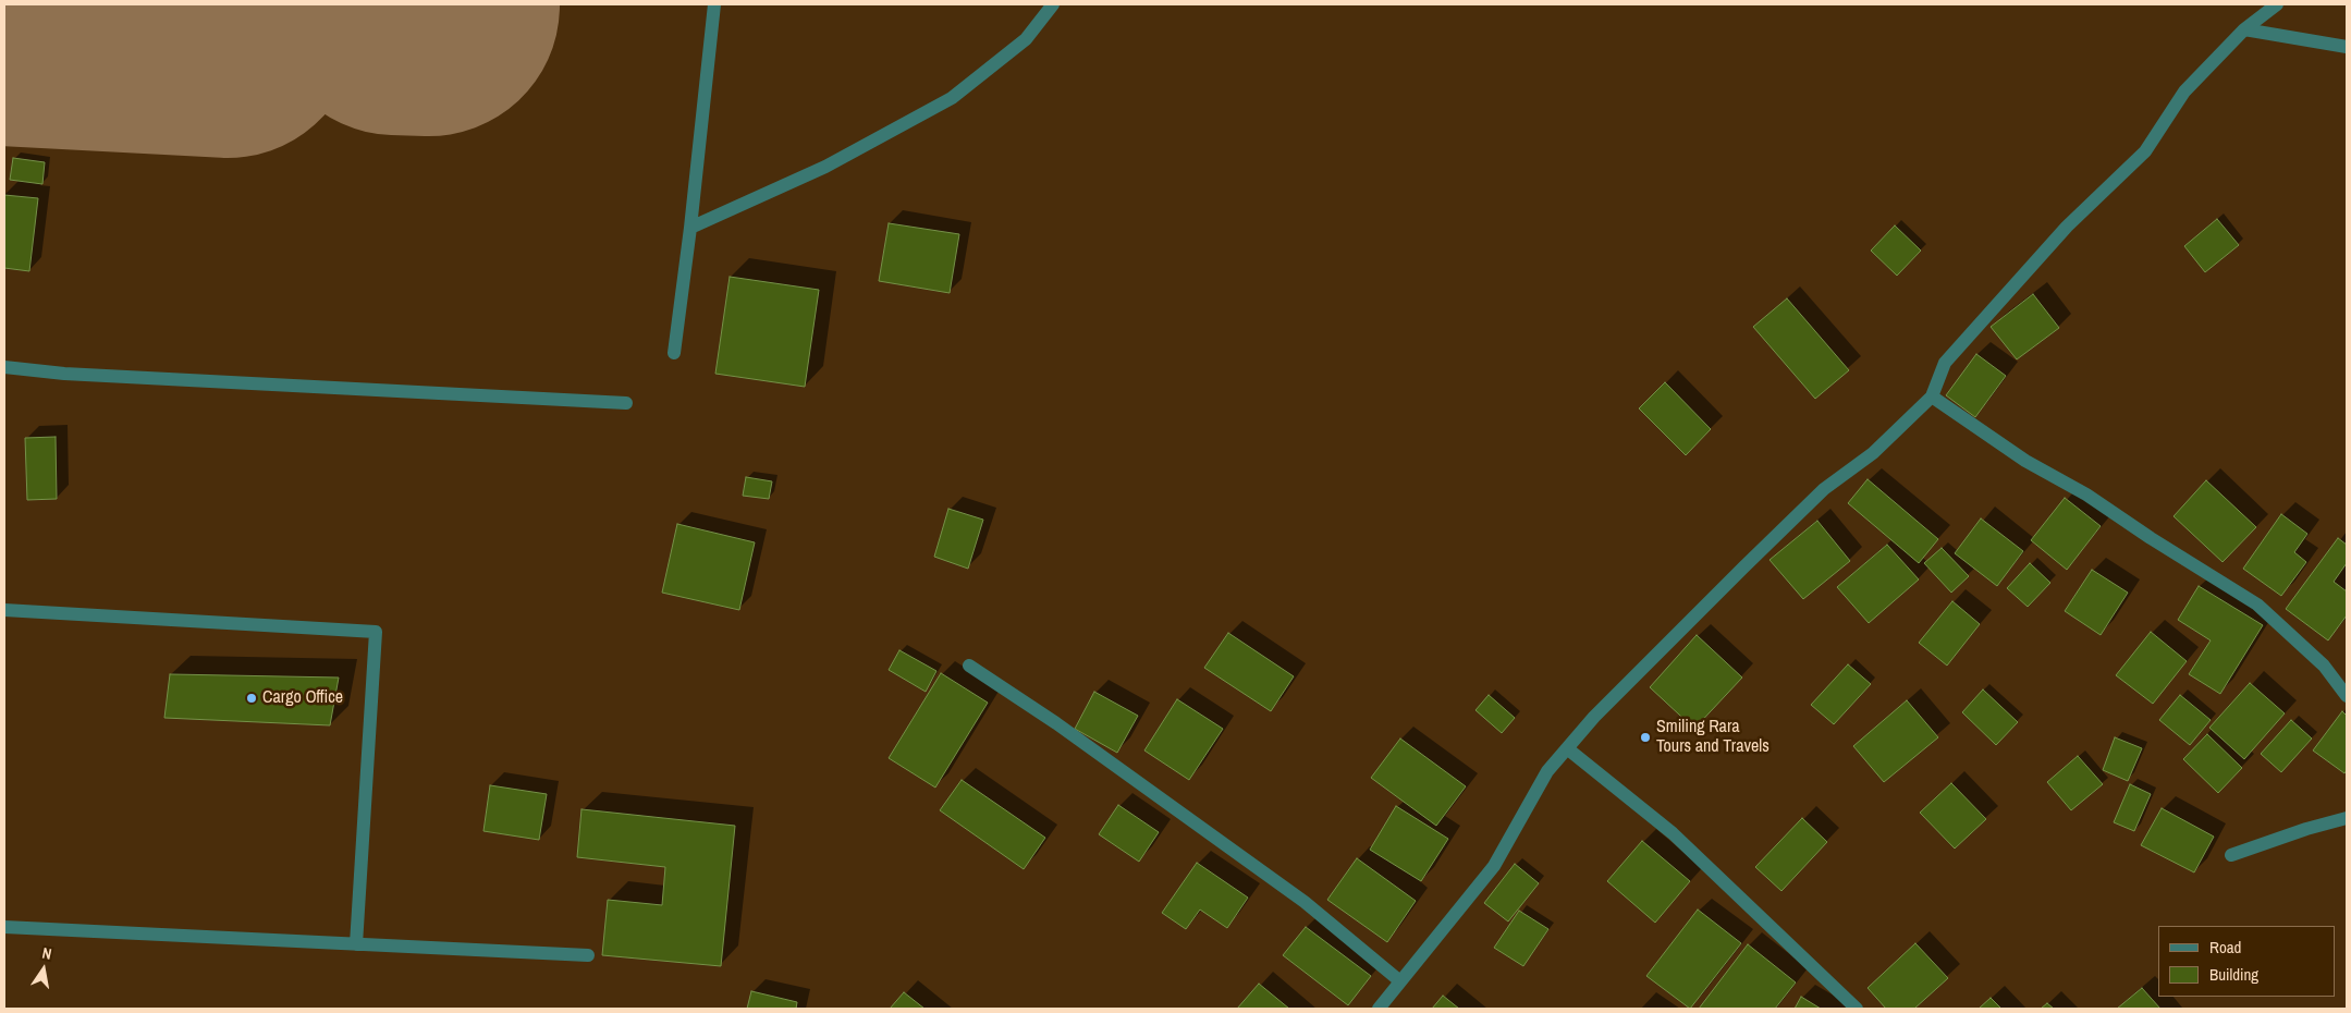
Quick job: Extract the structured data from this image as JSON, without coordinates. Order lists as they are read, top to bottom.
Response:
{
  "places": ["Cargo Office", "Smiling Rara Tours and Travels"],
  "legend": ["Road", "Building"],
  "north": "top"
}
